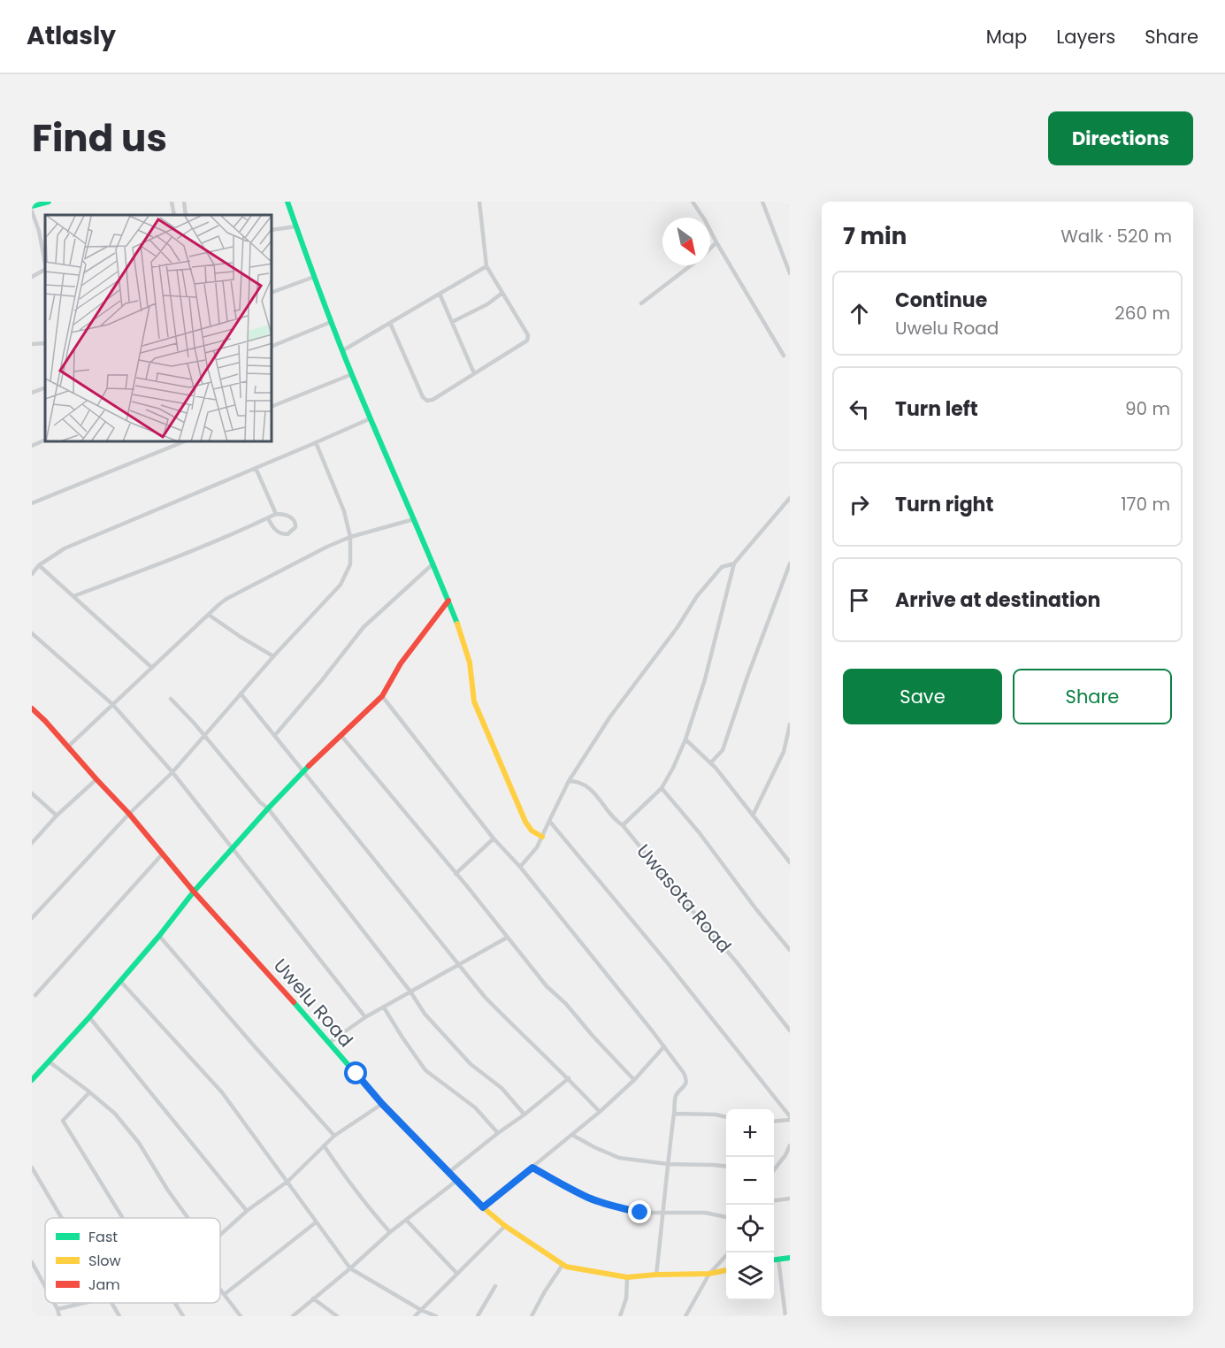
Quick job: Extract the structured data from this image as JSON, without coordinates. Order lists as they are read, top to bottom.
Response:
{
  "streets": {
    "street": ["Uwasota Road", "Uwelu Road"]
  },
  "legend": ["Fast", "Slow", "Jam"],
  "north": "bottom right",
  "page": {
    "header": "Atlasly",
    "nav": ["Map", "Layers", "Share"],
    "title": "Find us",
    "buttons": [
      "Directions",
      ["Save", "Share"]
    ],
    "heading": ["7 min", "Walk · 520 m"],
    "list": [
      ["Continue", "Uwelu Road", "260 m"],
      ["Turn left", "90 m"],
      ["Turn right", "170 m"],
      "Arrive at destination"
    ],
    "map_buttons": ["+", "−"]
  }
}
